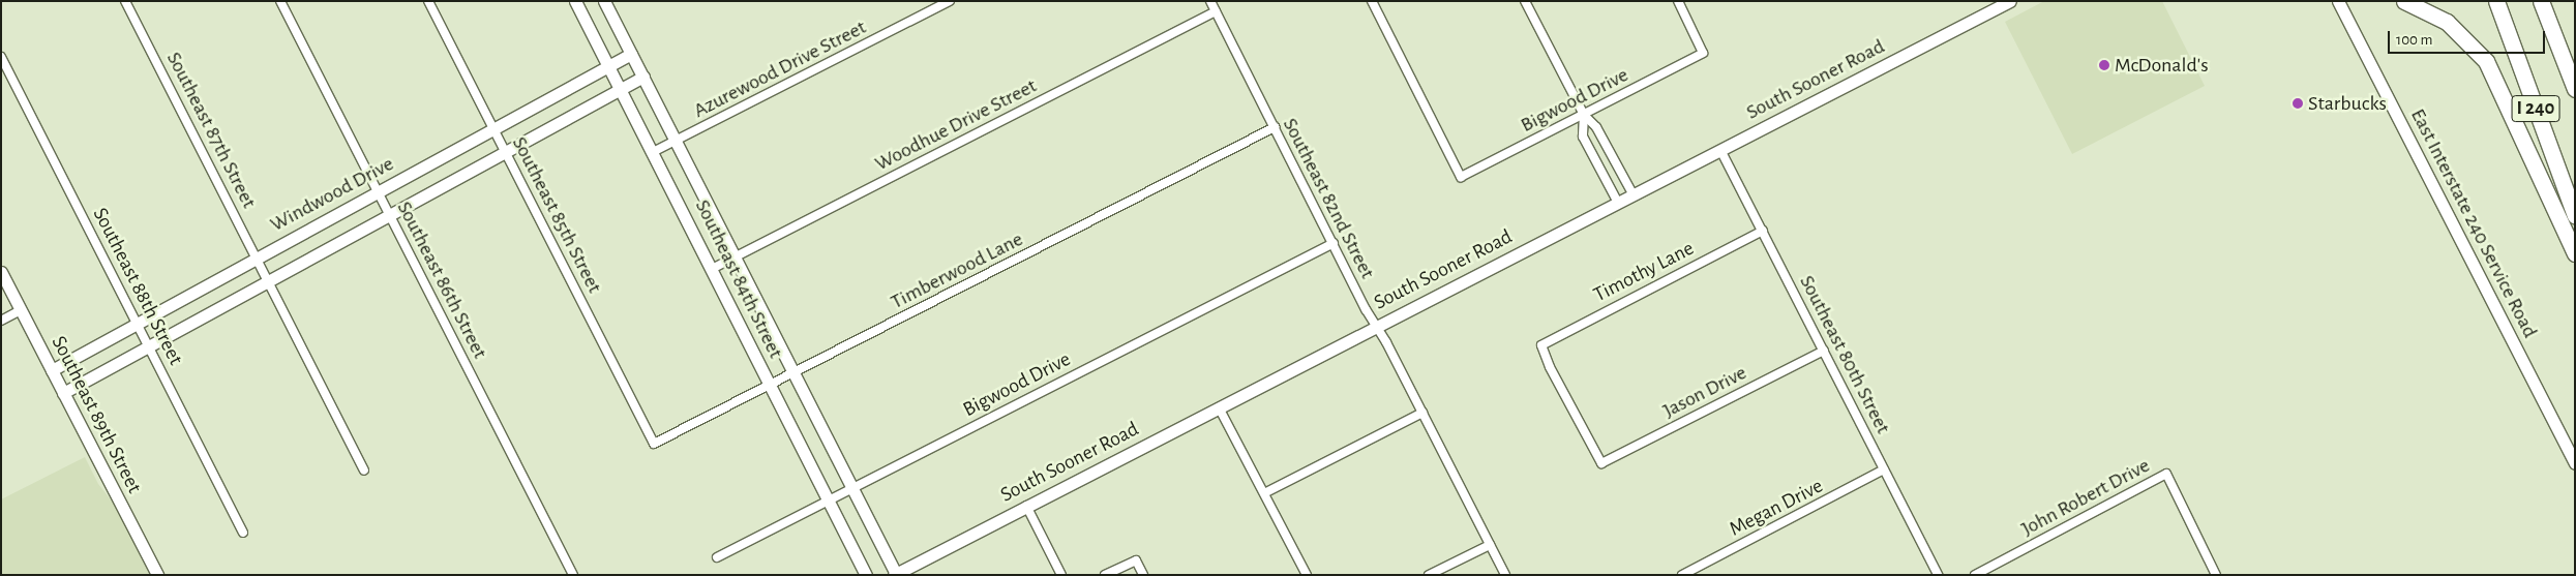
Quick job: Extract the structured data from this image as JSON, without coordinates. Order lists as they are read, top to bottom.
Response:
{
  "streets": {
    "highway": ["I 240"],
    "street": [
      "Azurewood Drive Street",
      "South Sooner Road",
      "Bigwood Drive",
      "Woodhue Drive Street",
      "Southeast 87th Street",
      "Windwood Drive",
      "Southeast 82nd Street",
      "Southeast 85th Street",
      "East Interstate 240 Service Road",
      "Timberwood Lane",
      "Timothy Lane",
      "Southeast 84th Street",
      "Southeast 86th Street",
      "Southeast 88th Street",
      "Southeast 80th Street",
      "Jason Drive",
      "Southeast 89th Street",
      "John Robert Drive",
      "Megan Drive"
    ]
  },
  "crossings": [
    ["Azurewood Drive Street", "Southeast 84th Street"],
    ["South Sooner Road", "Southeast 82nd Street"],
    ["South Sooner Road", "Southeast 84th Street"],
    ["South Sooner Road", "Southeast 80th Street"],
    ["Bigwood Drive", "Southeast 82nd Street"],
    ["Bigwood Drive", "Southeast 84th Street"],
    ["Woodhue Drive Street", "Southeast 82nd Street"],
    ["Woodhue Drive Street", "Southeast 84th Street"],
    ["Southeast 87th Street", "Windwood Drive"],
    ["Windwood Drive", "Southeast 85th Street"],
    ["Windwood Drive", "Southeast 84th Street"],
    ["Windwood Drive", "Southeast 86th Street"],
    ["Windwood Drive", "Southeast 88th Street"],
    ["Windwood Drive", "Southeast 89th Street"],
    ["Southeast 82nd Street", "Timberwood Lane"],
    ["Southeast 85th Street", "Timberwood Lane"],
    ["Timberwood Lane", "Southeast 84th Street"],
    ["Timothy Lane", "Southeast 80th Street"],
    ["Timothy Lane", "Jason Drive"],
    ["Southeast 80th Street", "Jason Drive"],
    ["Southeast 80th Street", "Megan Drive"]
  ],
  "places": ["McDonald's", "Starbucks"],
  "scale_bar": "100 m"
}
